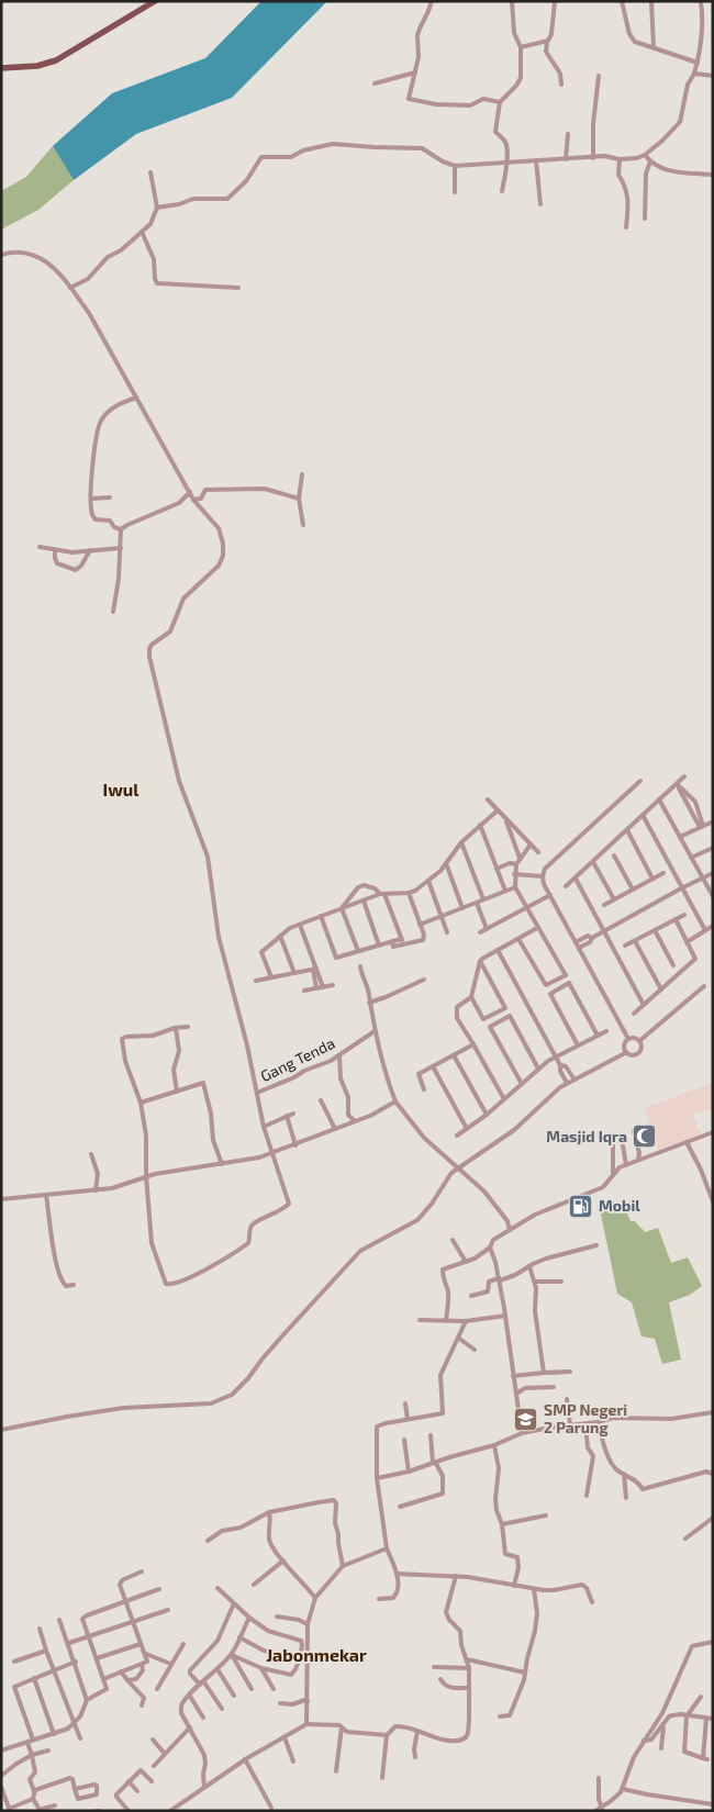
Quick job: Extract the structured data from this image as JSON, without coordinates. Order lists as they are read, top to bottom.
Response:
{
  "streets": {
    "street": ["Gang Tenda"]
  },
  "districts": ["Iwul", "Jabonmekar"],
  "places": {
    "mosque": ["Masjid Iqra"],
    "fuel station": ["Mobil"],
    "school or university": ["SMP Negeri 2 Parung"]
  }
}
